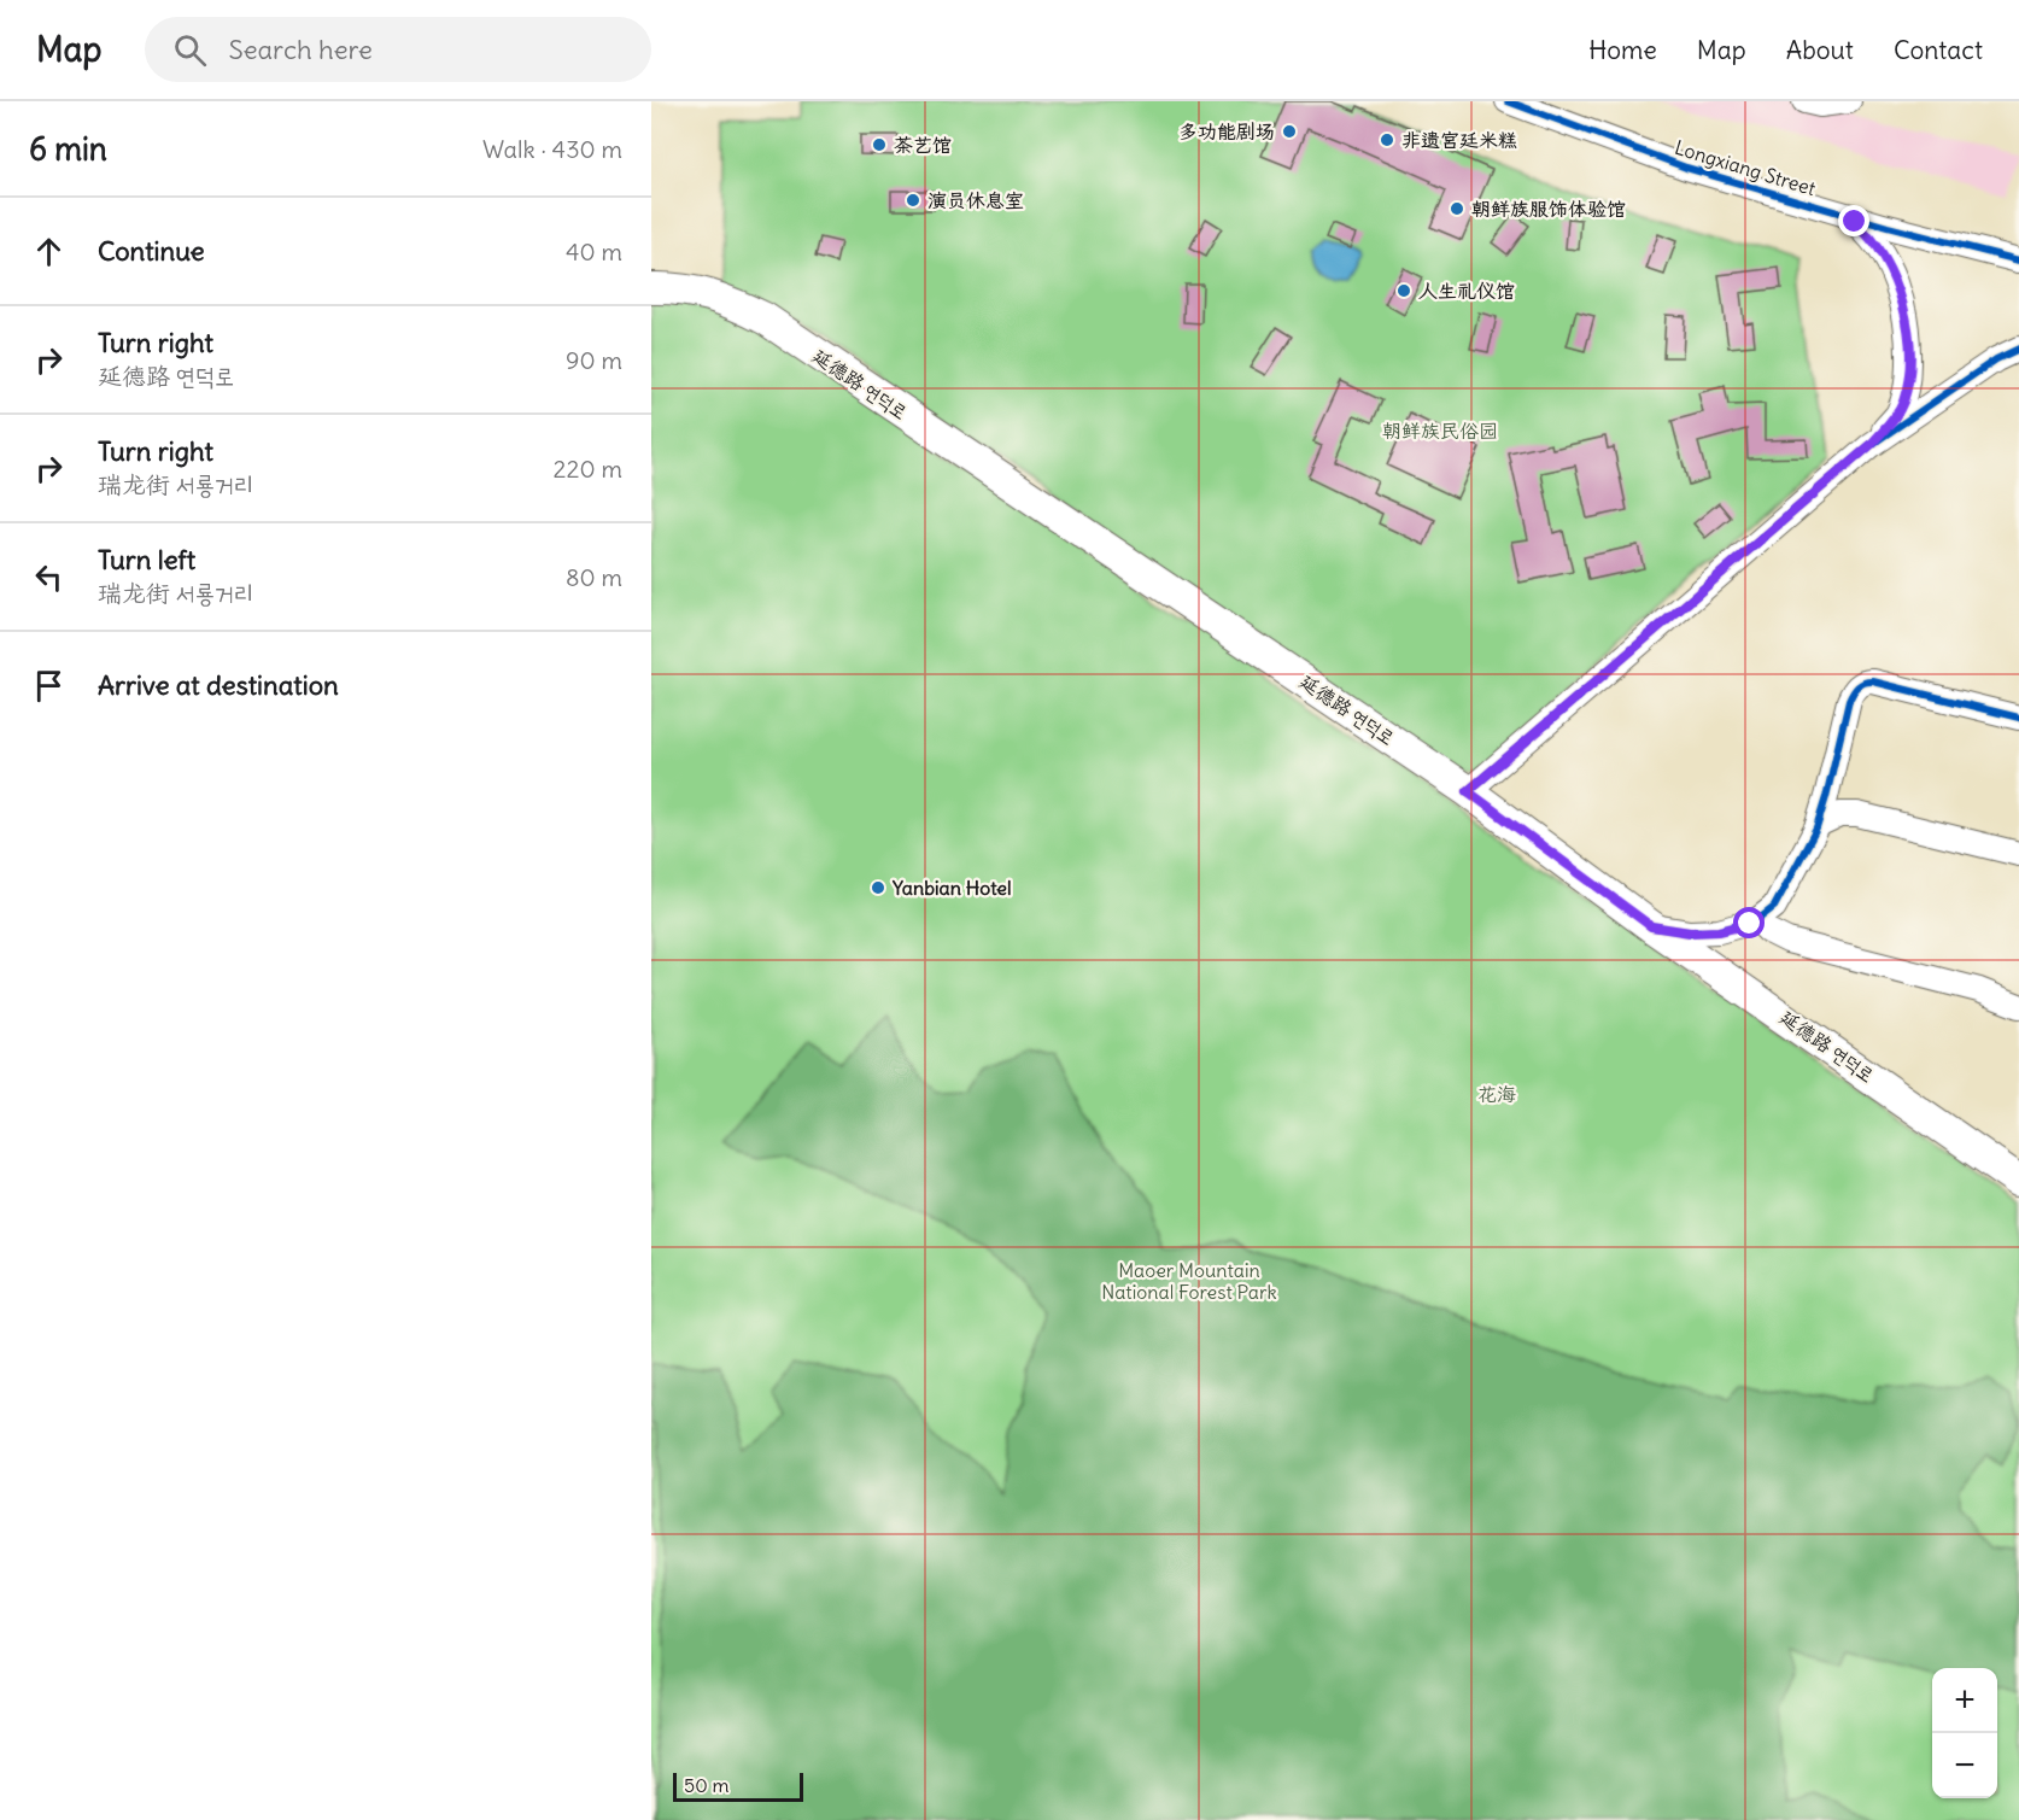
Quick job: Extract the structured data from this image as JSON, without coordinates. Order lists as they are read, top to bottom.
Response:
{
  "streets": {
    "main road": ["延德路 연덕로"],
    "street": ["Longxiang Street"]
  },
  "parks": ["朝鲜族民俗园", "花海", "Maoer Mountain National Forest Park"],
  "places": [
    "多功能剧场",
    "非遗宫廷米糕",
    "茶艺馆",
    "演员休息室",
    "朝鲜族服饰体验馆",
    "人生礼仪馆",
    "Yanbian Hotel"
  ],
  "scale_bar": "50 m",
  "page": {
    "header": "Map",
    "search": "Search here",
    "nav": [
      "Home",
      "Map",
      "About",
      "Contact"
    ],
    "heading": ["6 min", "Walk · 430 m"],
    "list": [
      ["Continue", "40 m"],
      ["Turn right", "延德路 연덕로", "90 m"],
      ["Turn right", "瑞龙街 서룡거리", "220 m"],
      ["Turn left", "瑞龙街 서룡거리", "80 m"],
      "Arrive at destination"
    ],
    "map_buttons": ["+", "−"],
    "scale": "50 m"
  }
}
